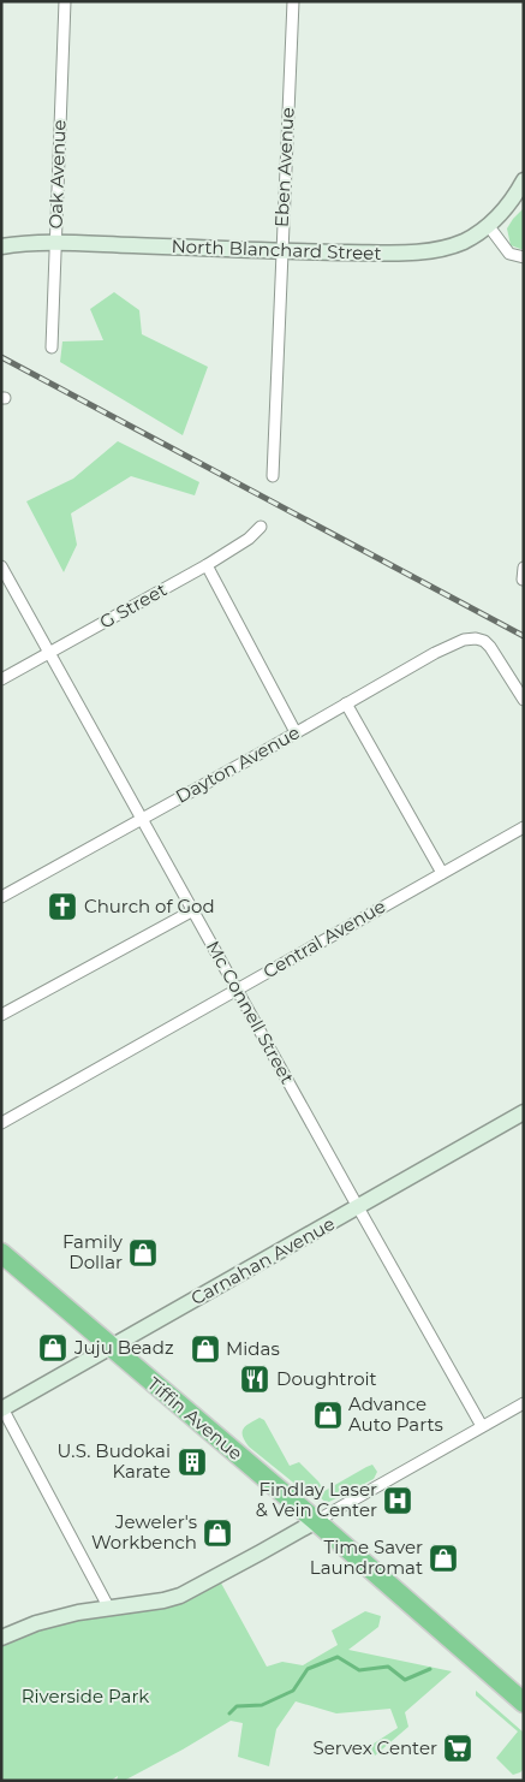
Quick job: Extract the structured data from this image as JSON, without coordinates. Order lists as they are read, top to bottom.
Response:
{
  "streets": {
    "highway": ["Tiffin Avenue"],
    "street": [
      "Eben Avenue",
      "Oak Avenue",
      "North Blanchard Street",
      "G Street",
      "Dayton Avenue",
      "Central Avenue",
      "Mc Connell Street",
      "Carnahan Avenue"
    ]
  },
  "crossings": [
    ["Eben Avenue", "North Blanchard Street"],
    ["Oak Avenue", "North Blanchard Street"],
    ["G Street", "Mc Connell Street"],
    ["Dayton Avenue", "Mc Connell Street"],
    ["Central Avenue", "Mc Connell Street"],
    ["Mc Connell Street", "Carnahan Avenue"],
    ["Carnahan Avenue", "Tiffin Avenue"]
  ],
  "parks": ["Riverside Park"],
  "places": {
    "church": ["Church of God"],
    "shop": [
      "Family Dollar",
      "Juju Beadz",
      "Midas",
      "Advance Auto Parts",
      "Jeweler's Workbench",
      "Time Saver Laundromat"
    ],
    "restaurant": ["Doughtroit"],
    "building": ["U.S. Budokai Karate"],
    "hospital": ["Findlay Laser & Vein Center"],
    "supermarket": ["Servex Center"]
  }
}
